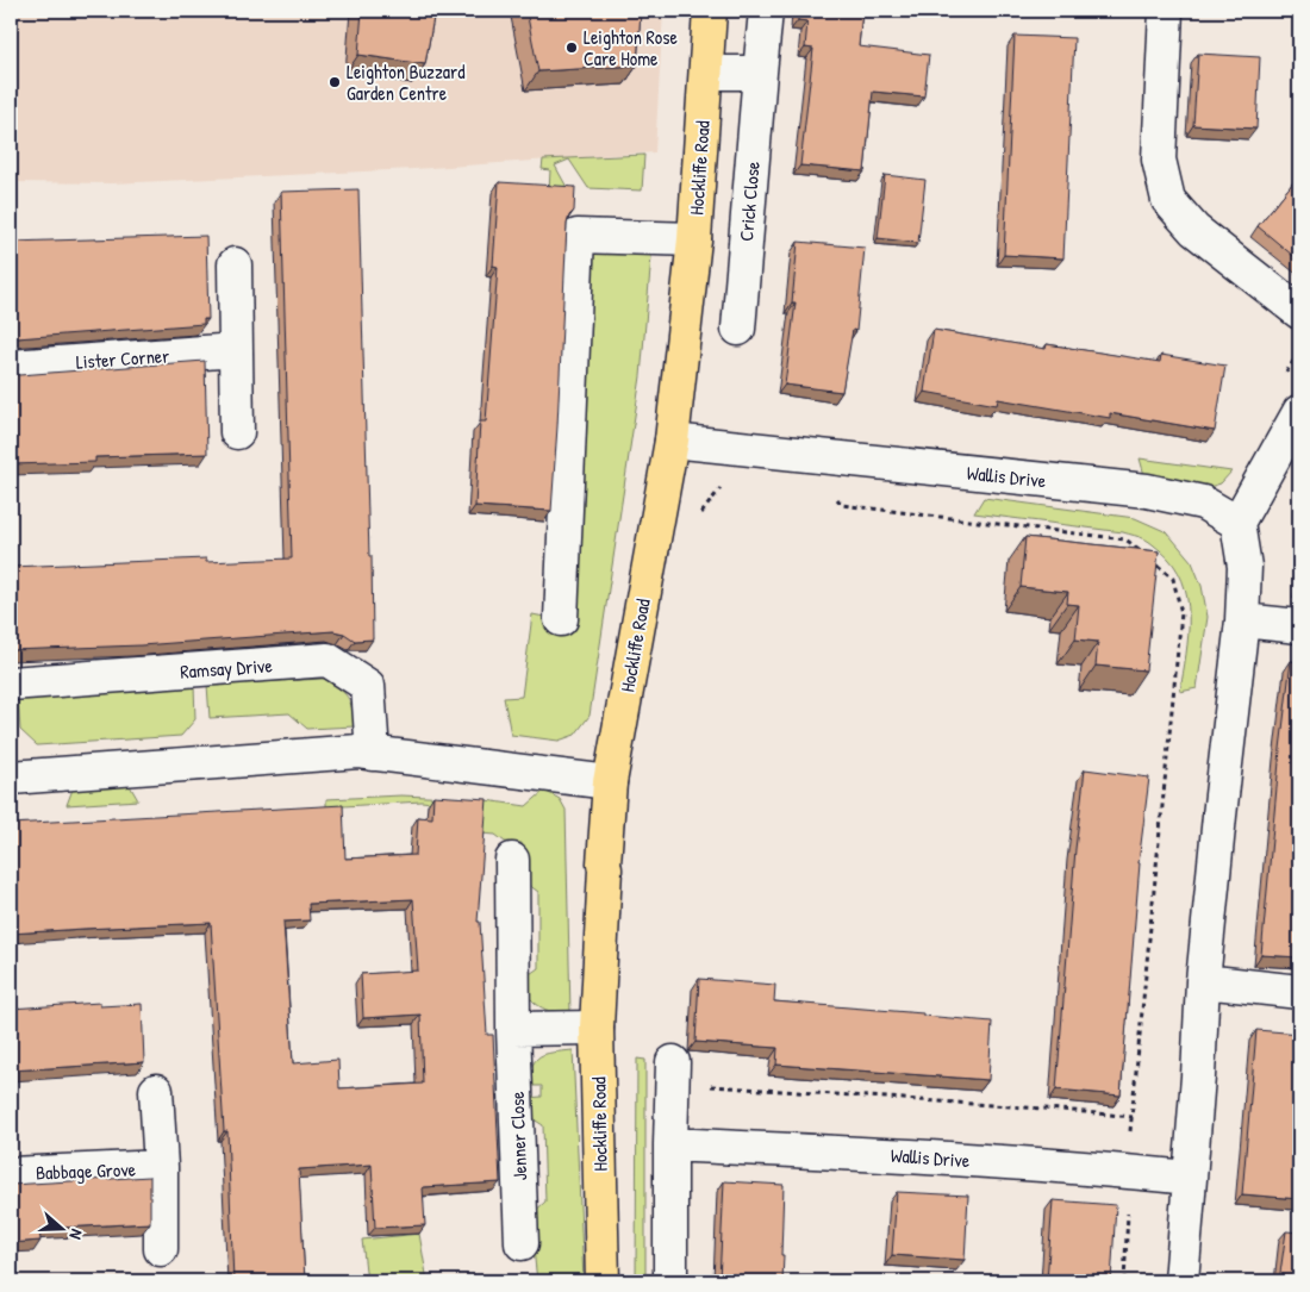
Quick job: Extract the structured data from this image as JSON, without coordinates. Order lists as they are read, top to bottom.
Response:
{
  "streets": {
    "main road": ["Hockliffe Road"],
    "street": [
      "Crick Close",
      "Lister Corner",
      "Wallis Drive",
      "Ramsay Drive",
      "Jenner Close",
      "Babbage Grove"
    ]
  },
  "crossings": [
    ["Hockliffe Road", "Wallis Drive"]
  ],
  "places": ["Leighton Rose Care Home", "Leighton Buzzard Garden Centre"],
  "north": "right"
}
